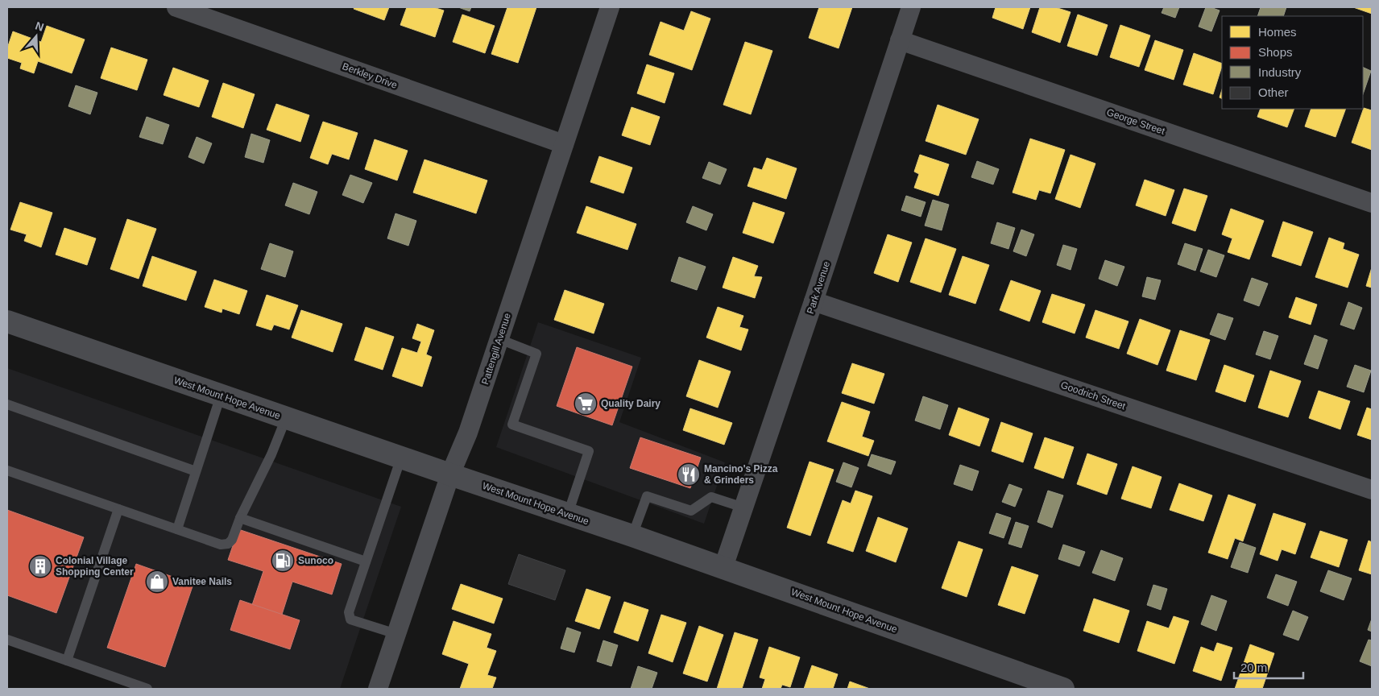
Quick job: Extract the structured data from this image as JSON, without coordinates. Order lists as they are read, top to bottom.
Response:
{
  "streets": {
    "street": [
      "Berkley Drive",
      "George Street",
      "Park Avenue",
      "Pattengill Avenue",
      "Goodrich Street",
      "West Mount Hope Avenue"
    ]
  },
  "crossings": [
    ["Berkley Drive", "Pattengill Avenue"],
    ["George Street", "Park Avenue"],
    ["Park Avenue", "Goodrich Street"],
    ["Park Avenue", "West Mount Hope Avenue"],
    ["Pattengill Avenue", "West Mount Hope Avenue"]
  ],
  "places": {
    "supermarket": ["Quality Dairy"],
    "restaurant": ["Mancino's Pizza & Grinders"],
    "fuel station": ["Sunoco"],
    "building": ["Colonial Village Shopping Center"],
    "shop": ["Vanitee Nails"]
  },
  "legend": [
    "Homes",
    "Shops",
    "Industry",
    "Other"
  ],
  "scale_bar": "20 m",
  "north": "top"
}
